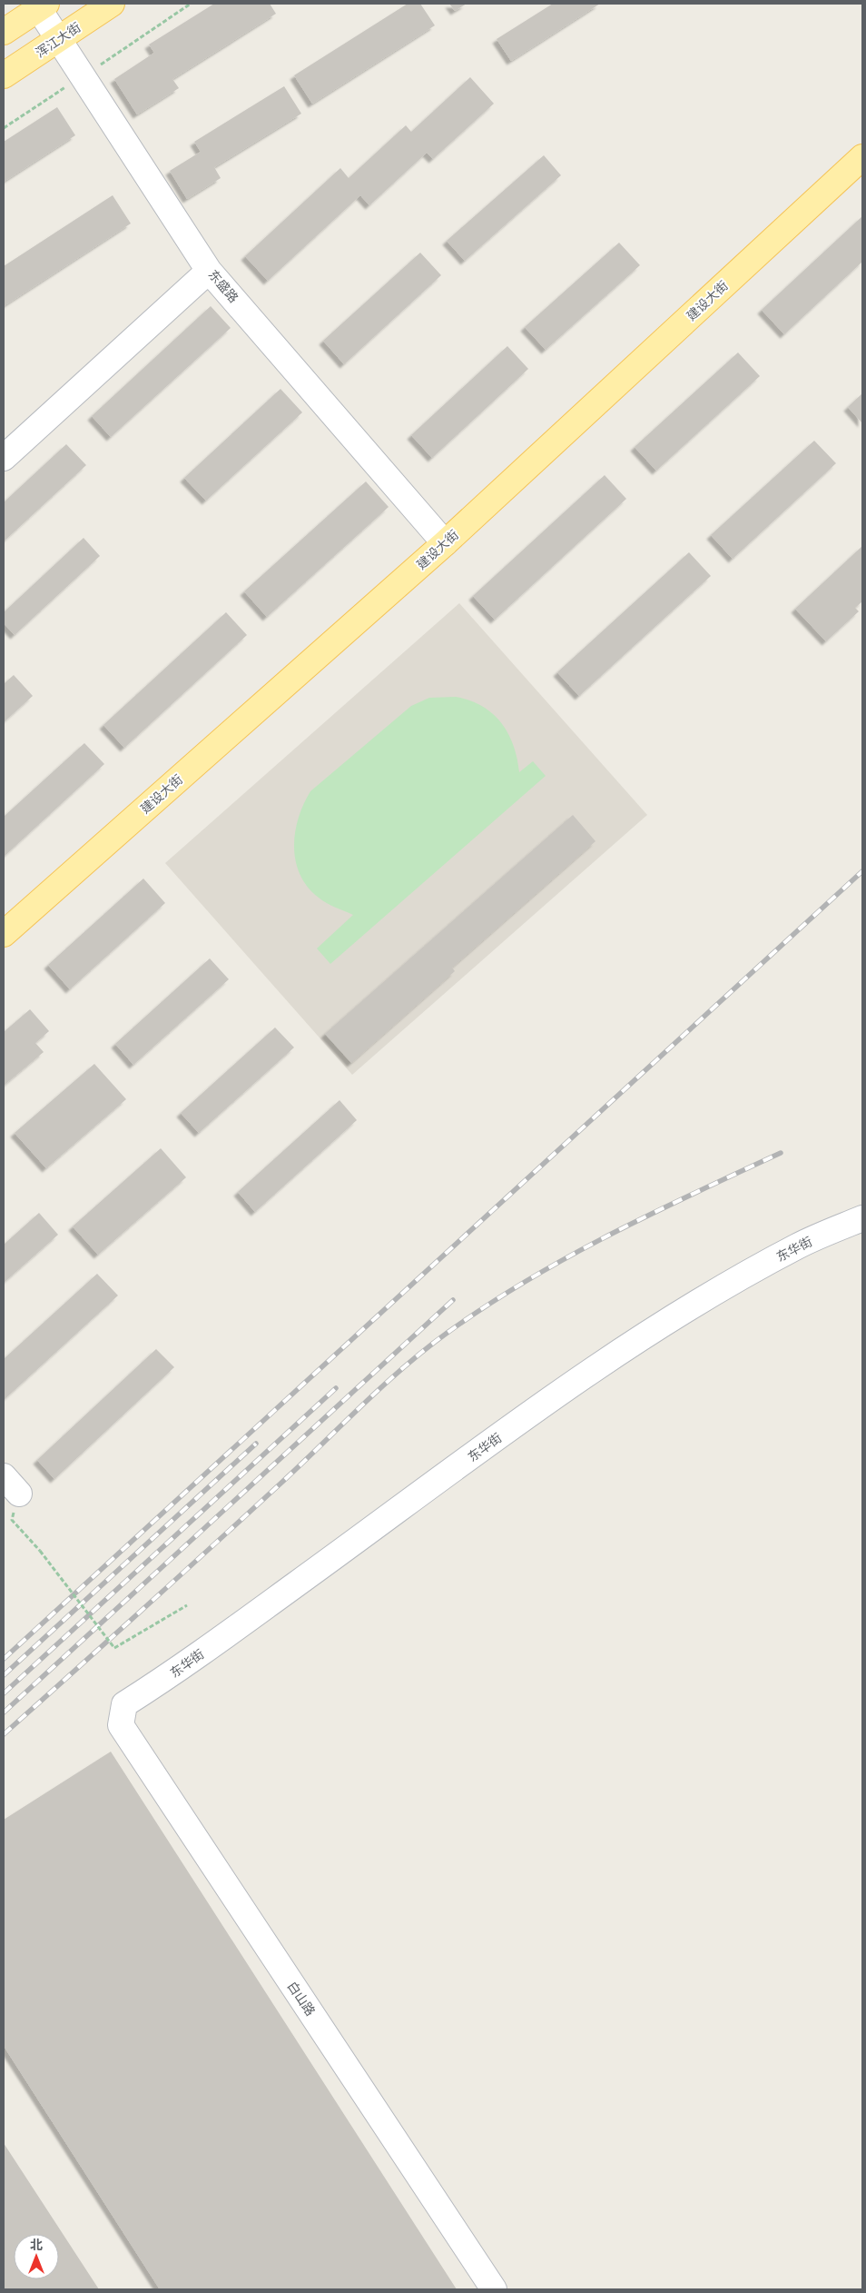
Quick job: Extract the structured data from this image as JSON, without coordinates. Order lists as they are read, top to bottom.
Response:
{
  "streets": {
    "main road": ["浑江大街", "建设大街"],
    "street": ["东盛路", "东华街", "白山路"]
  },
  "crossings": [
    ["浑江大街", "东盛路"],
    ["东盛路", "建设大街"],
    ["东华街", "白山路"]
  ],
  "north": "top"
}
